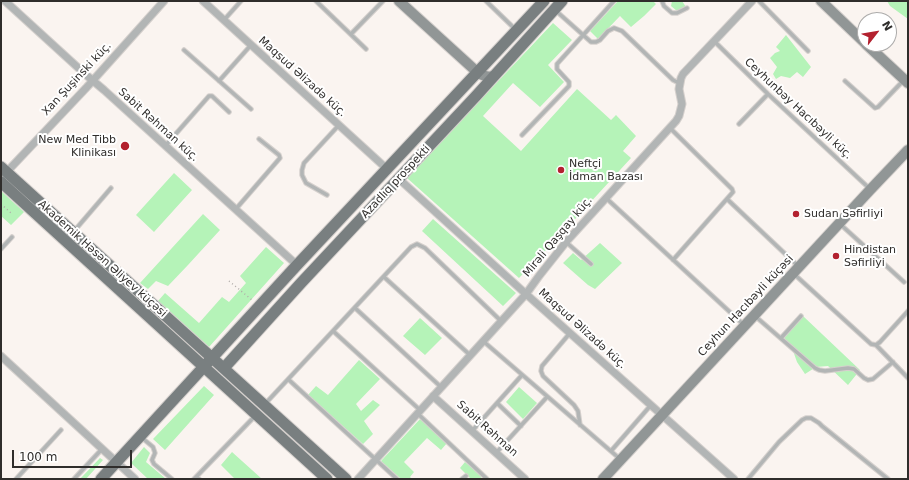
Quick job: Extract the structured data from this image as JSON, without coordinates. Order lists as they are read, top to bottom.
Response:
{
  "streets": {
    "main road": ["Azadlıq prospekti", "Akademik Həsən Əliyev küçəsi"],
    "street": [
      "Maqsud Əlizadə küç.",
      "Xan Şuşinski küç.",
      "Sabit Rəhman küç.",
      "Mirəli Qaşqay küç.",
      "Ceyhun Hacıbəyli küçəsi",
      "Sabit Rəhman"
    ],
    "lane": ["Ceyhunbəy Hacıbəyli küç."]
  },
  "crossings": [
    ["Maqsud Əlizadə küç.", "Azadlıq prospekti"],
    ["Maqsud Əlizadə küç.", "Mirəli Qaşqay küç."],
    ["Maqsud Əlizadə küç.", "Ceyhun Hacıbəyli küçəsi"],
    ["Xan Şuşinski küç.", "Sabit Rəhman küç."],
    ["Xan Şuşinski küç.", "Akademik Həsən Əliyev küçəsi"],
    ["Ceyhunbəy Hacıbəyli küç.", "Ceyhun Hacıbəyli küçəsi"],
    ["Sabit Rəhman küç.", "Azadlıq prospekti"],
    ["Azadlıq prospekti", "Akademik Həsən Əliyev küçəsi"],
    ["Mirəli Qaşqay küç.", "Sabit Rəhman"]
  ],
  "places": [
    "New Med Tibb Klinikası",
    "Neftçi İdman Bazası",
    "Sudan Səfirliyi",
    "Hindistan Səfirliyi"
  ],
  "scale_bar": "100 m",
  "north": "top right"
}
